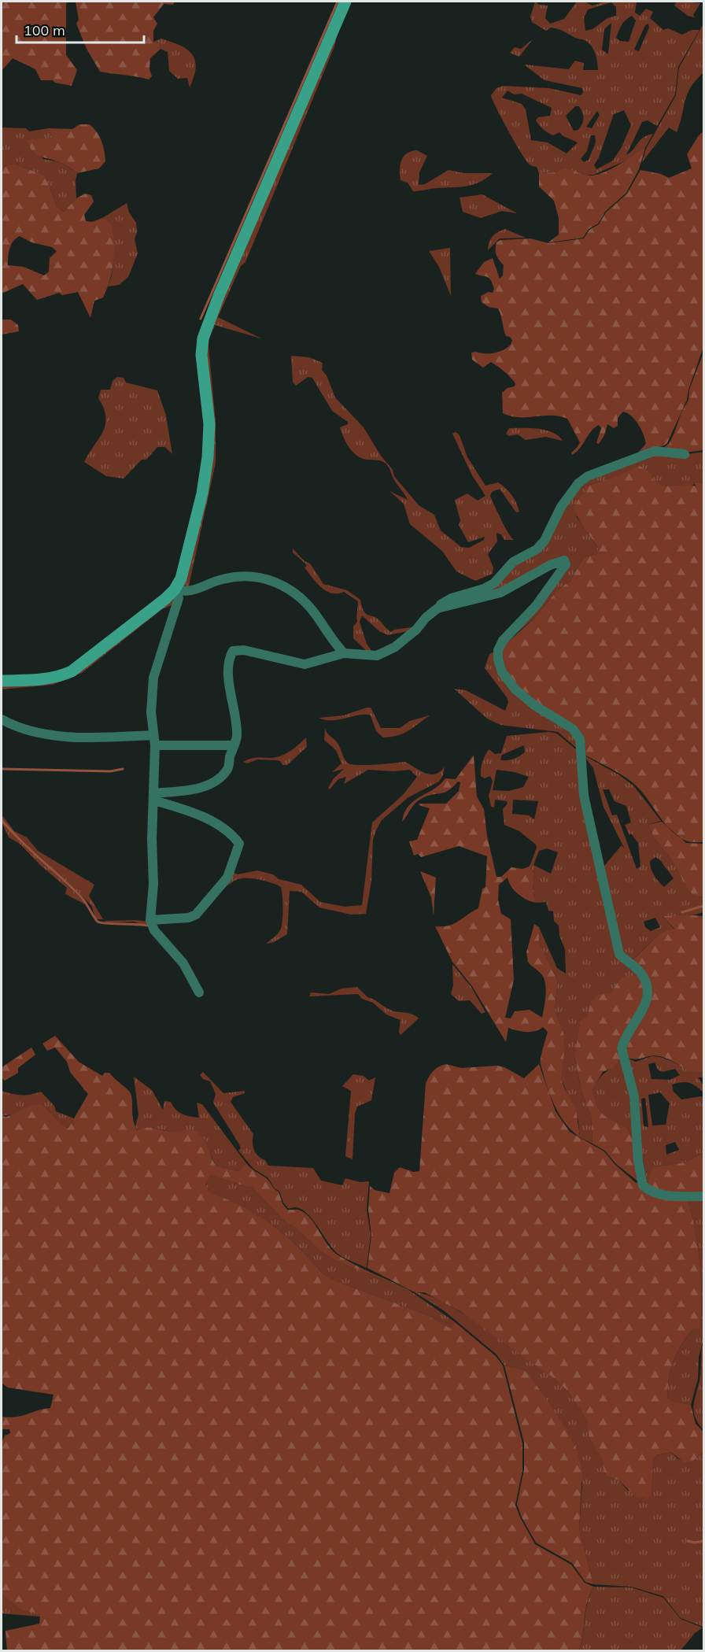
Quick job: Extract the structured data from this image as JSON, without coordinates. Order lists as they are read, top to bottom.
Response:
{
  "scale_bar": "100 m"
}
